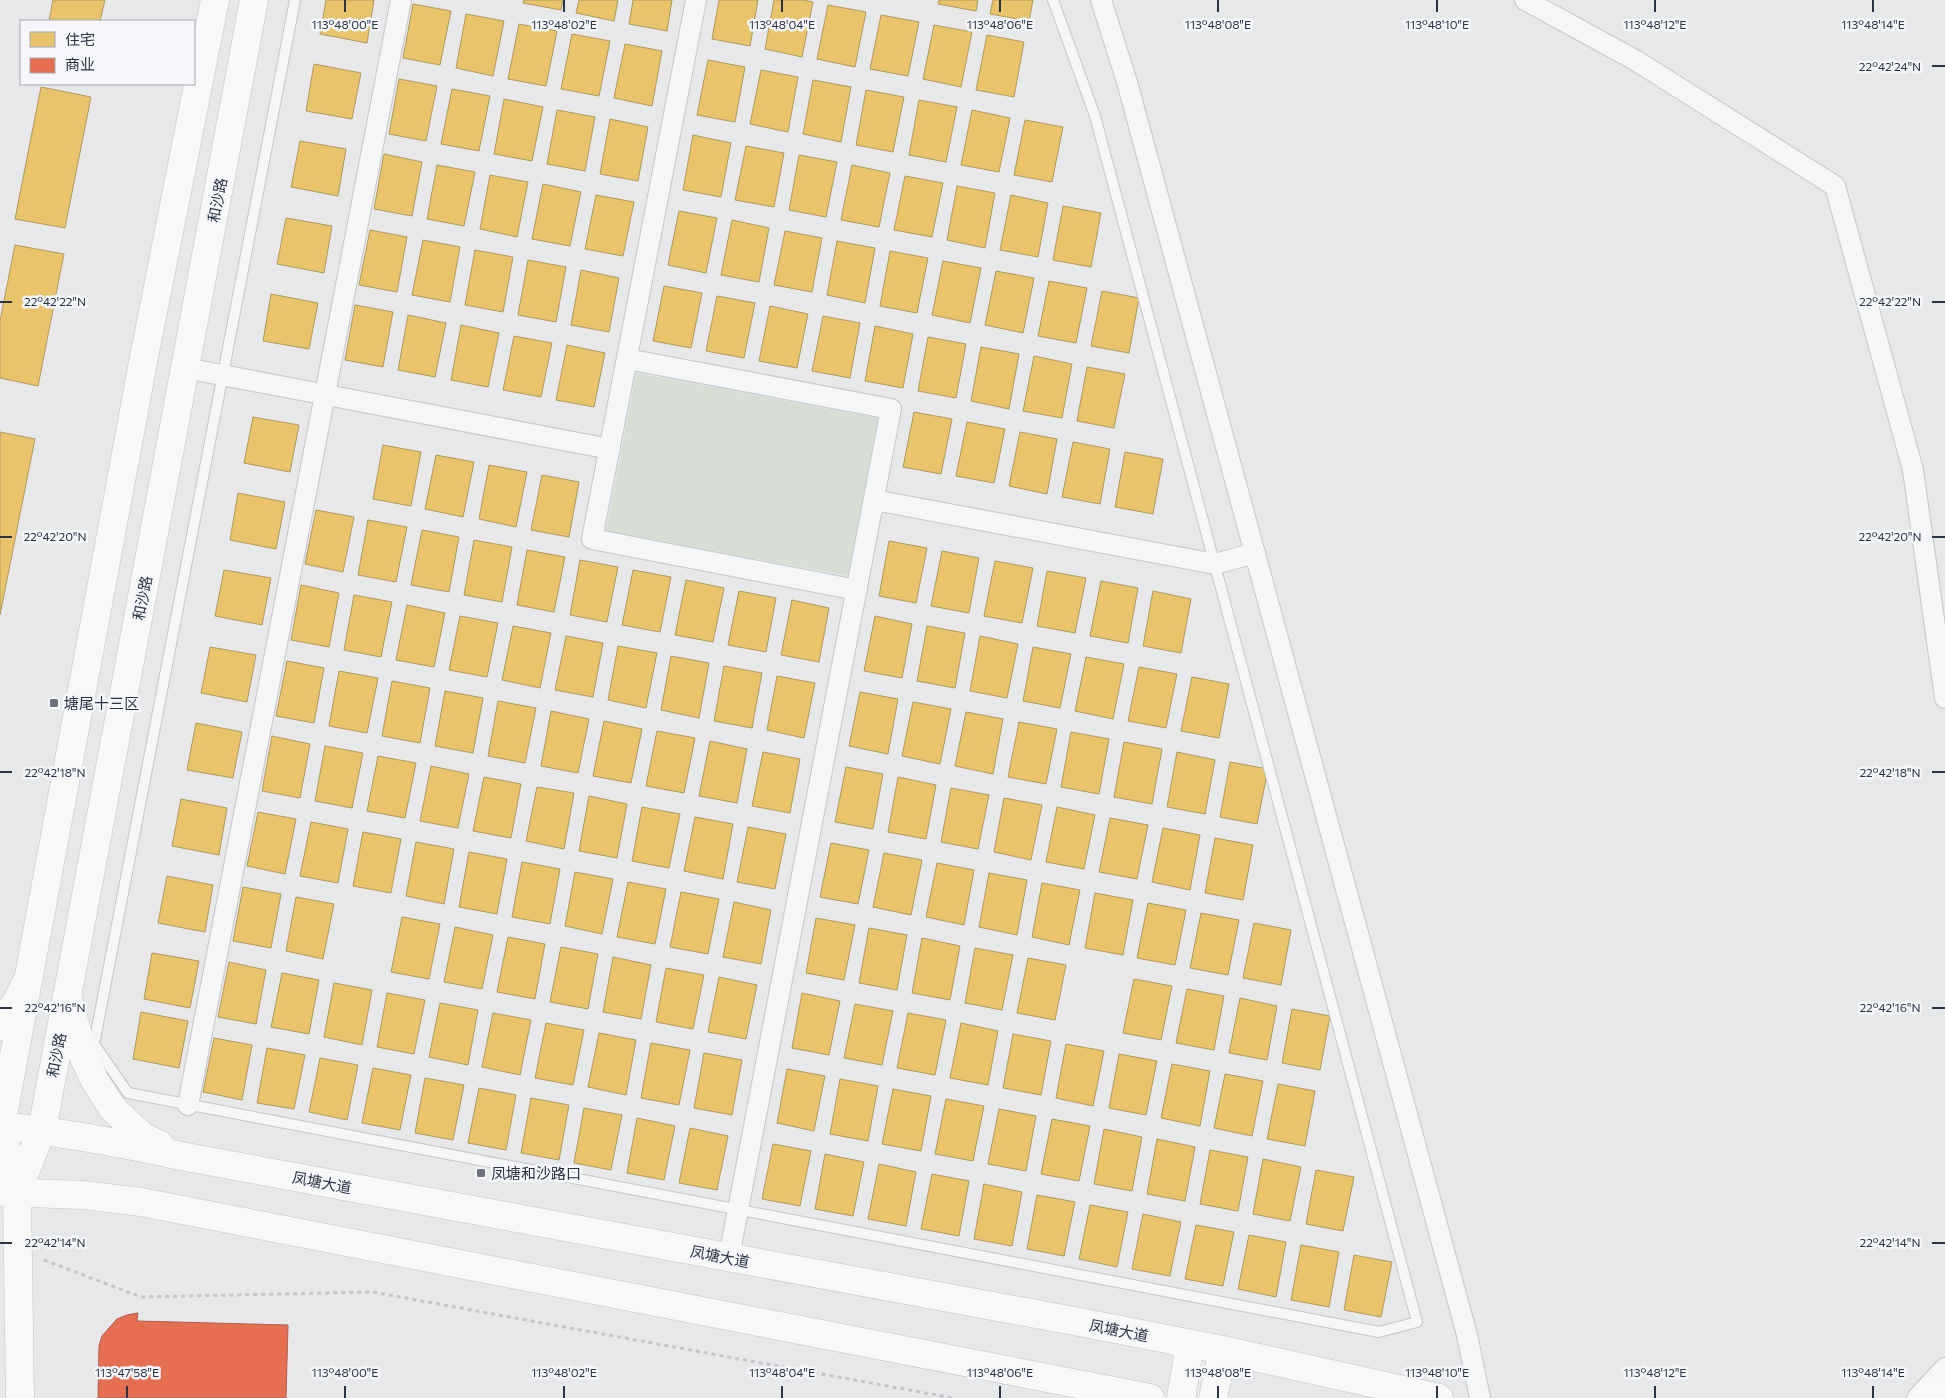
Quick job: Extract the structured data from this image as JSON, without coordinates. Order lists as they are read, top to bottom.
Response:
{
  "streets": {
    "main road": ["和沙路", "凤塘大道"]
  },
  "crossings": [
    ["和沙路", "凤塘大道"]
  ],
  "places": {
    "transit": ["塘尾十三区", "凤塘和沙路口"]
  },
  "legend": ["住宅", "商业"],
  "coordinates": [
    "113°48'00\"E",
    "113°48'02\"E",
    "113°48'04\"E",
    "113°48'06\"E",
    "113°48'08\"E",
    "113°48'10\"E",
    "113°48'12\"E",
    "113°48'14\"E",
    "22°42'24\"N",
    "22°42'22\"N",
    "22°42'20\"N",
    "22°42'18\"N",
    "22°42'16\"N",
    "22°42'14\"N",
    "113°47'58\"E"
  ]
}
